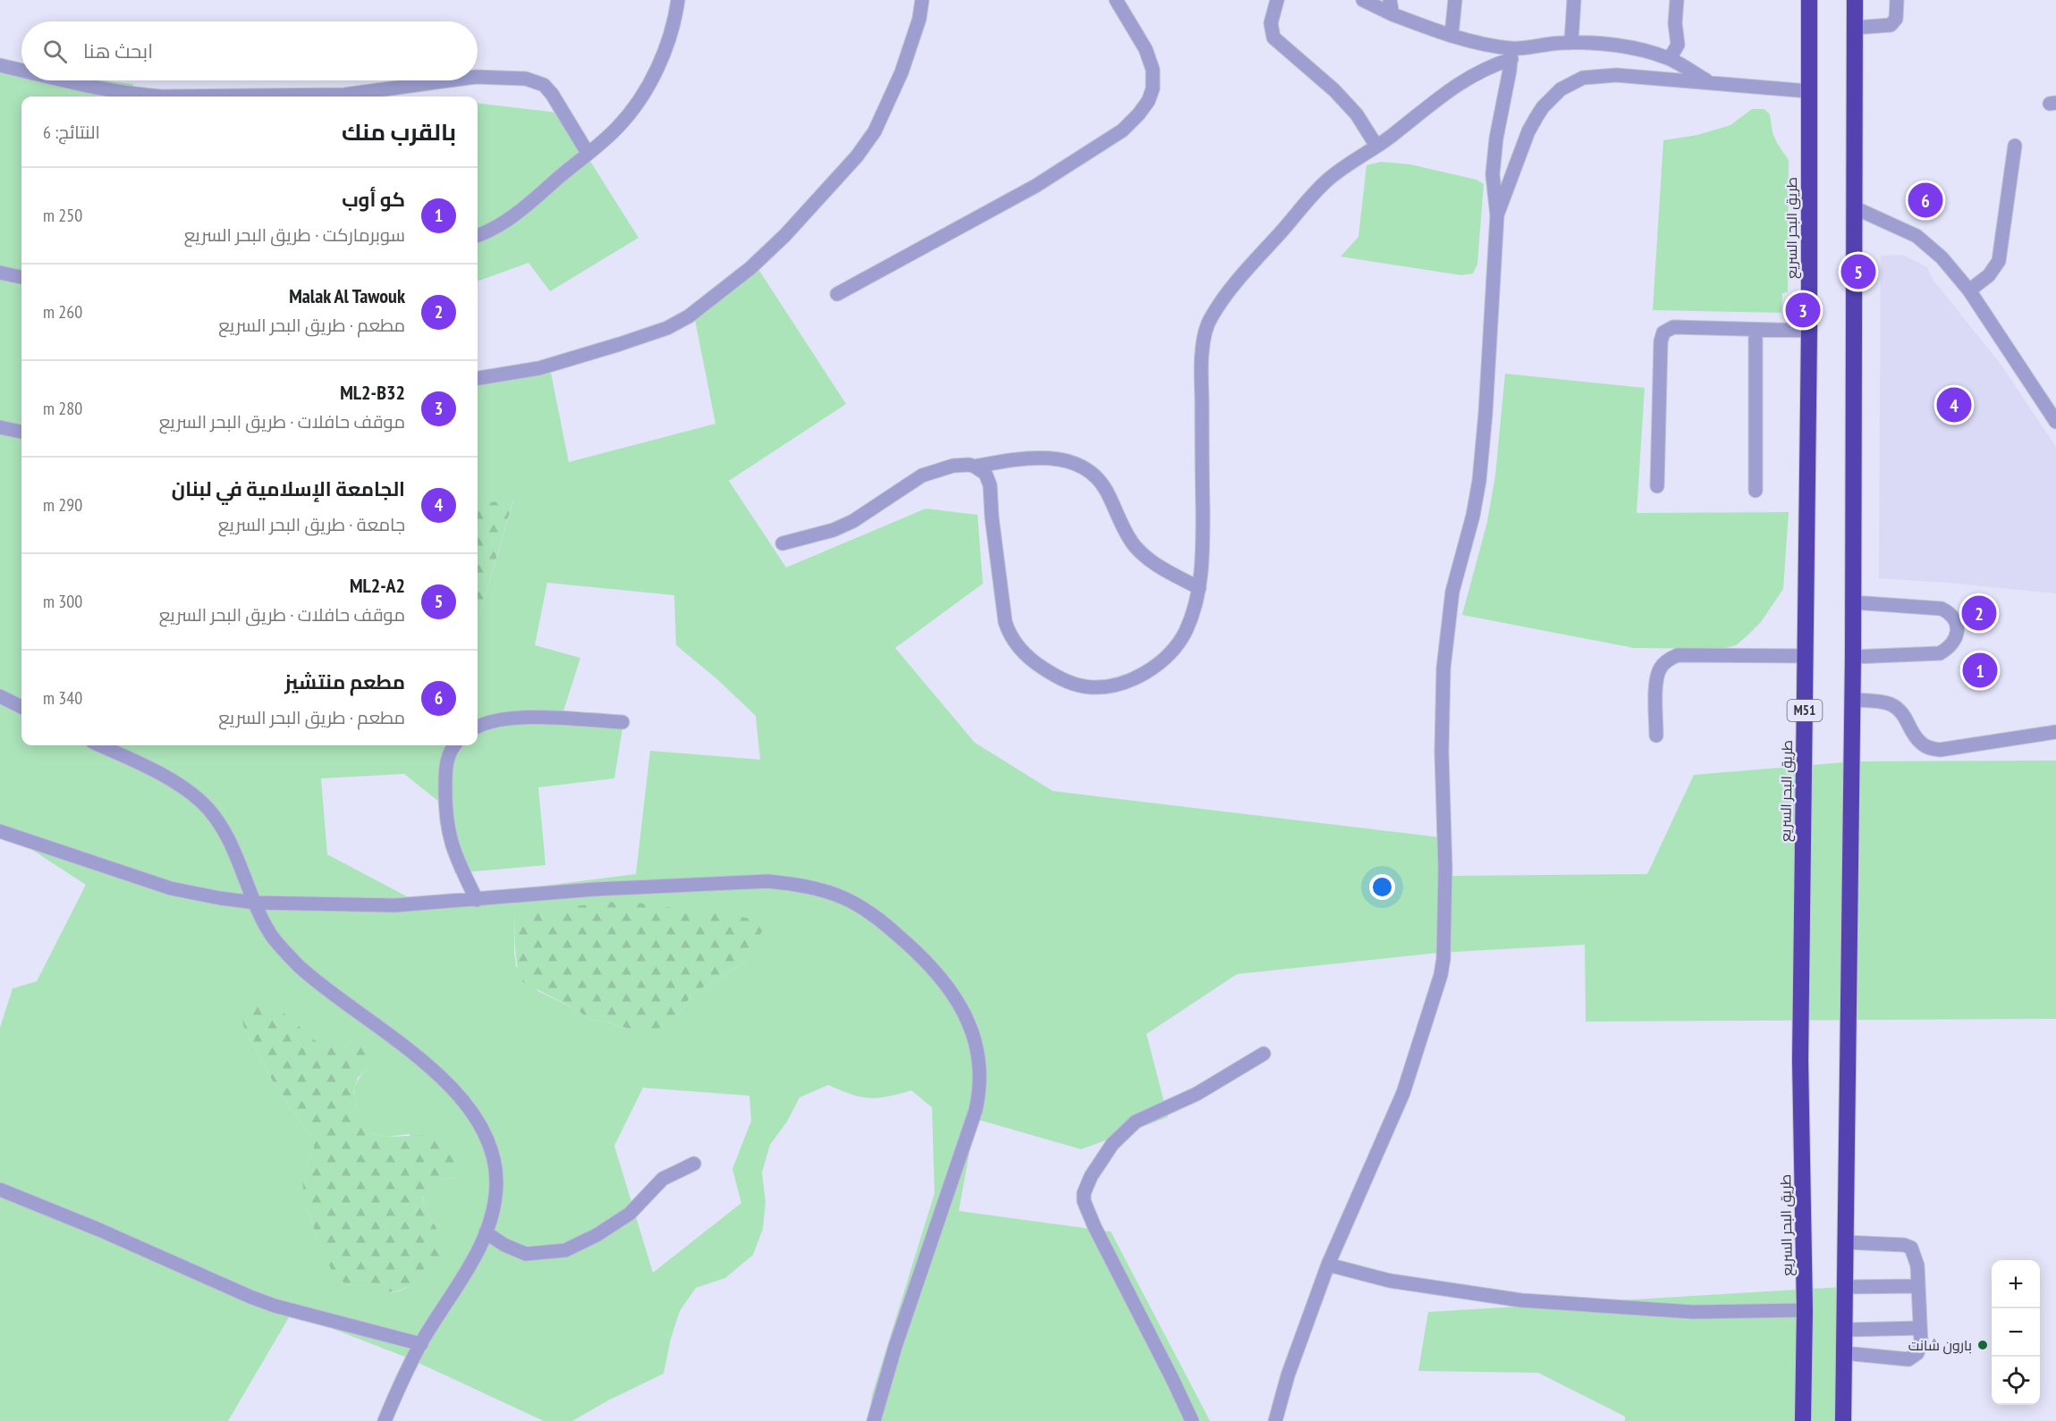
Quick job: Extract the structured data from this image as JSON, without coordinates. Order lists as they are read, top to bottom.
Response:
{
  "streets": {
    "highway": ["طريق البحر السريع", "M51"]
  },
  "places": ["بارون شانت"],
  "page": {
    "search": "ابحث هنا",
    "heading": ["بالقرب منك", "النتائج: 6"],
    "list": [
      {
        "mark": "1",
        "name": "كو أوب",
        "note": "سوبرماركت · طريق البحر السريع",
        "value": "250 m"
      },
      {
        "mark": "2",
        "name": "Malak Al Tawouk",
        "note": "مطعم · طريق البحر السريع",
        "value": "260 m"
      },
      {
        "mark": "3",
        "name": "ML2-B32",
        "note": "موقف حافلات · طريق البحر السريع",
        "value": "280 m"
      },
      {
        "mark": "4",
        "name": "الجامعة الإسلامية في لبنان",
        "note": "جامعة · طريق البحر السريع",
        "value": "290 m"
      },
      {
        "mark": "5",
        "name": "ML2-A2",
        "note": "موقف حافلات · طريق البحر السريع",
        "value": "300 m"
      },
      {
        "mark": "6",
        "name": "مطعم منتشيز",
        "note": "مطعم · طريق البحر السريع",
        "value": "340 m"
      }
    ],
    "pins": [
      "6",
      "5",
      "3",
      "4",
      "2",
      "1"
    ],
    "map_buttons": ["+", "−"]
  }
}
